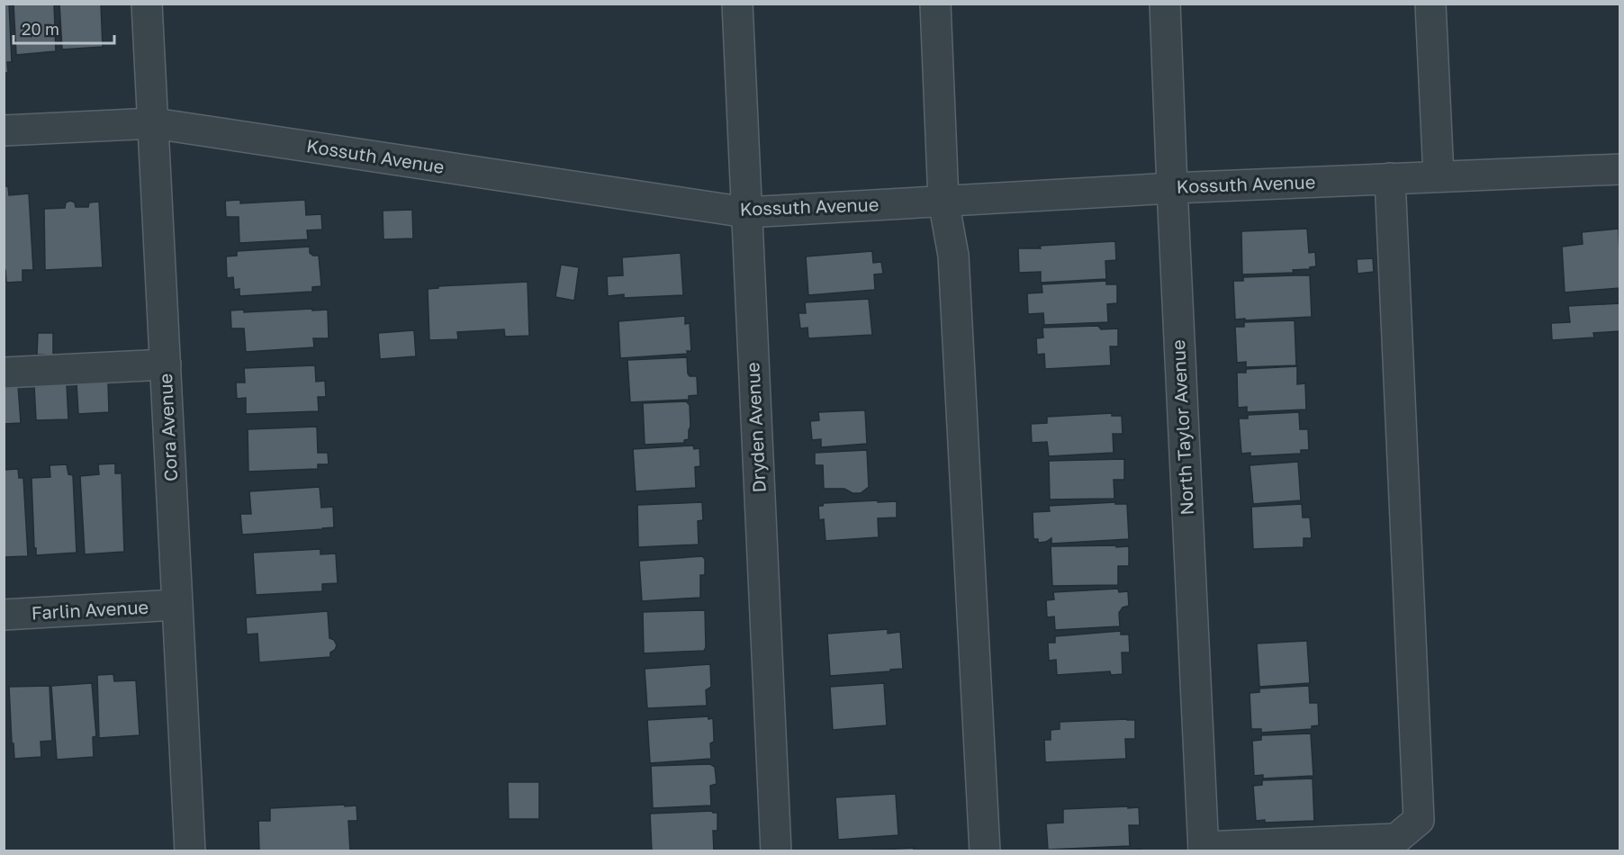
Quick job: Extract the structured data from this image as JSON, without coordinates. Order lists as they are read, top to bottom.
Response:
{
  "streets": {
    "street": [
      "Kossuth Avenue",
      "Cora Avenue",
      "Dryden Avenue",
      "North Taylor Avenue",
      "Farlin Avenue"
    ]
  },
  "crossings": [
    ["Kossuth Avenue", "Cora Avenue"],
    ["Kossuth Avenue", "Dryden Avenue"],
    ["Kossuth Avenue", "North Taylor Avenue"],
    ["Cora Avenue", "Farlin Avenue"]
  ],
  "scale_bar": "20 m"
}
